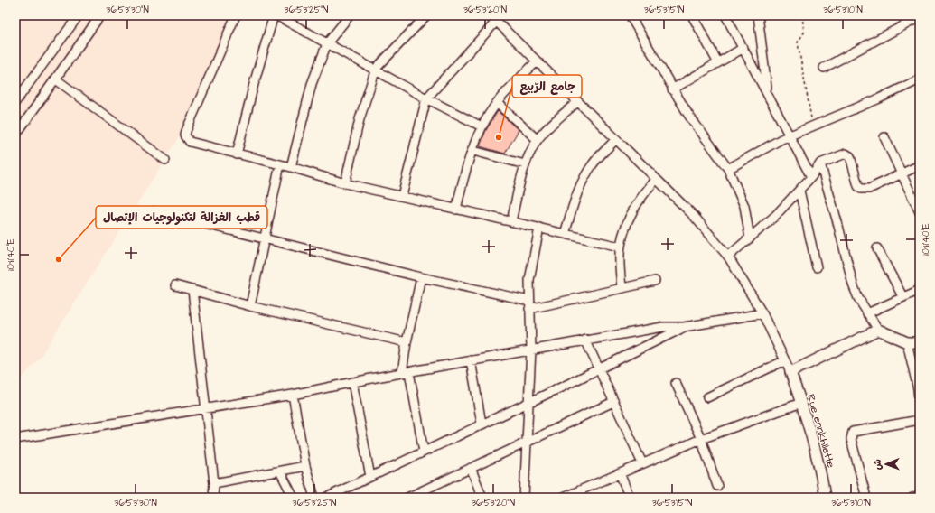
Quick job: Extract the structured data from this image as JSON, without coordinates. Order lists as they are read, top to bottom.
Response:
{
  "streets": {
    "street": ["Rue ennkhilette"]
  },
  "places": ["جامع الرّبيع", "قطب الغزالة لتكنولوجيات الإتصال"],
  "north": "left",
  "coordinates": [
    "36°53'30\"N",
    "36°53'25\"N",
    "36°53'20\"N",
    "36°53'15\"N",
    "36°53'10\"N",
    "10°11'40\"E"
  ]
}
